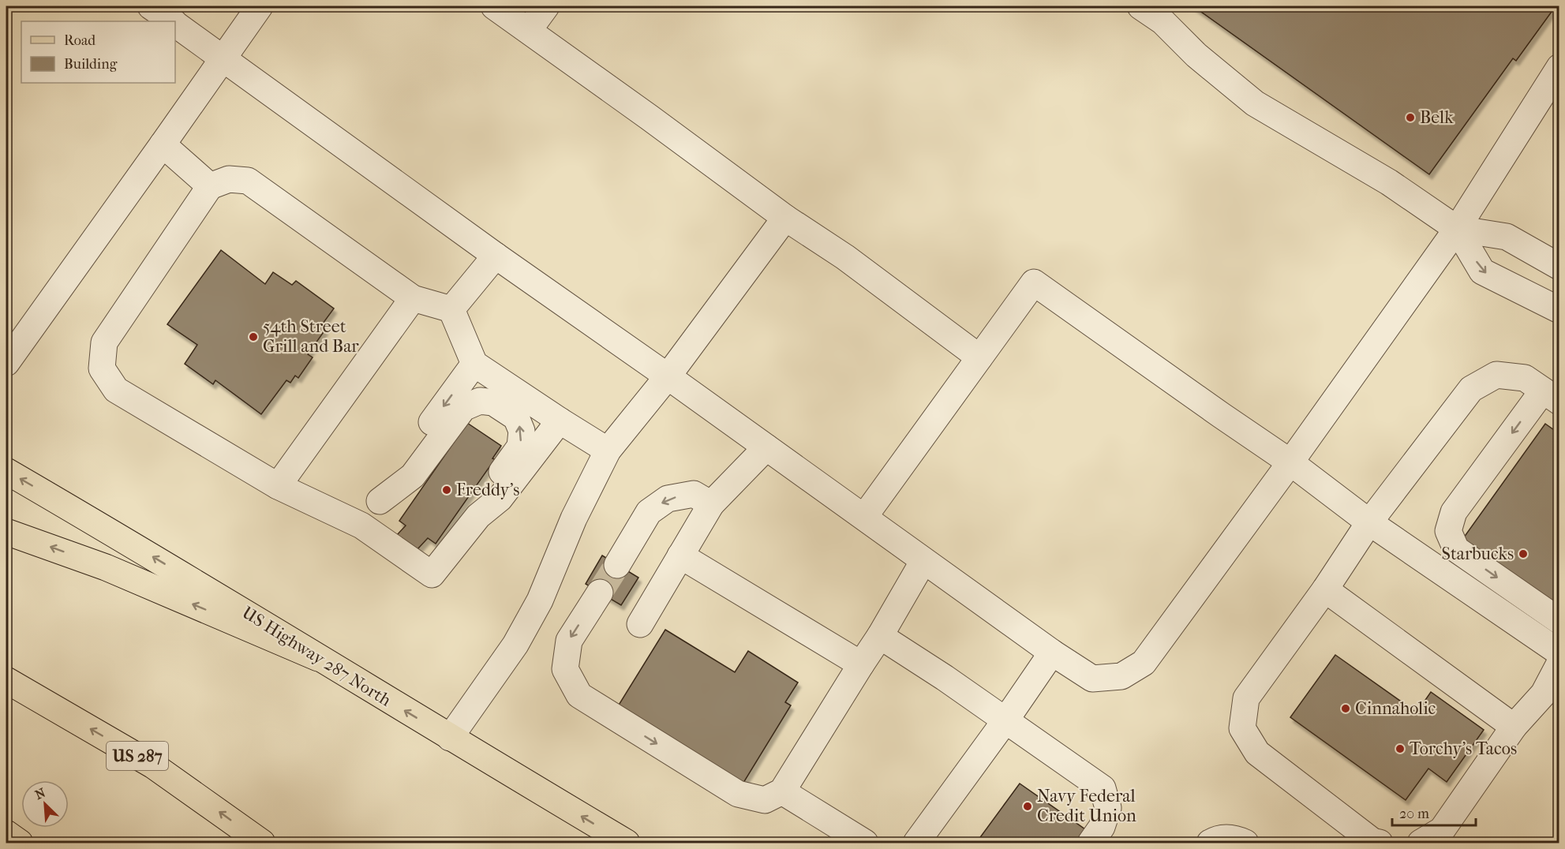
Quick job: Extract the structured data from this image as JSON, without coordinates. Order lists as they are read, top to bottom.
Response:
{
  "streets": {
    "main road": ["US Highway 287 North", "US 287"]
  },
  "places": [
    "Belk",
    "54th Street Grill and Bar",
    "Freddy's",
    "Starbucks",
    "Cinnaholic",
    "Torchy's Tacos",
    "Navy Federal Credit Union"
  ],
  "legend": ["Road", "Building"],
  "scale_bar": "20 m",
  "north": "top left"
}
